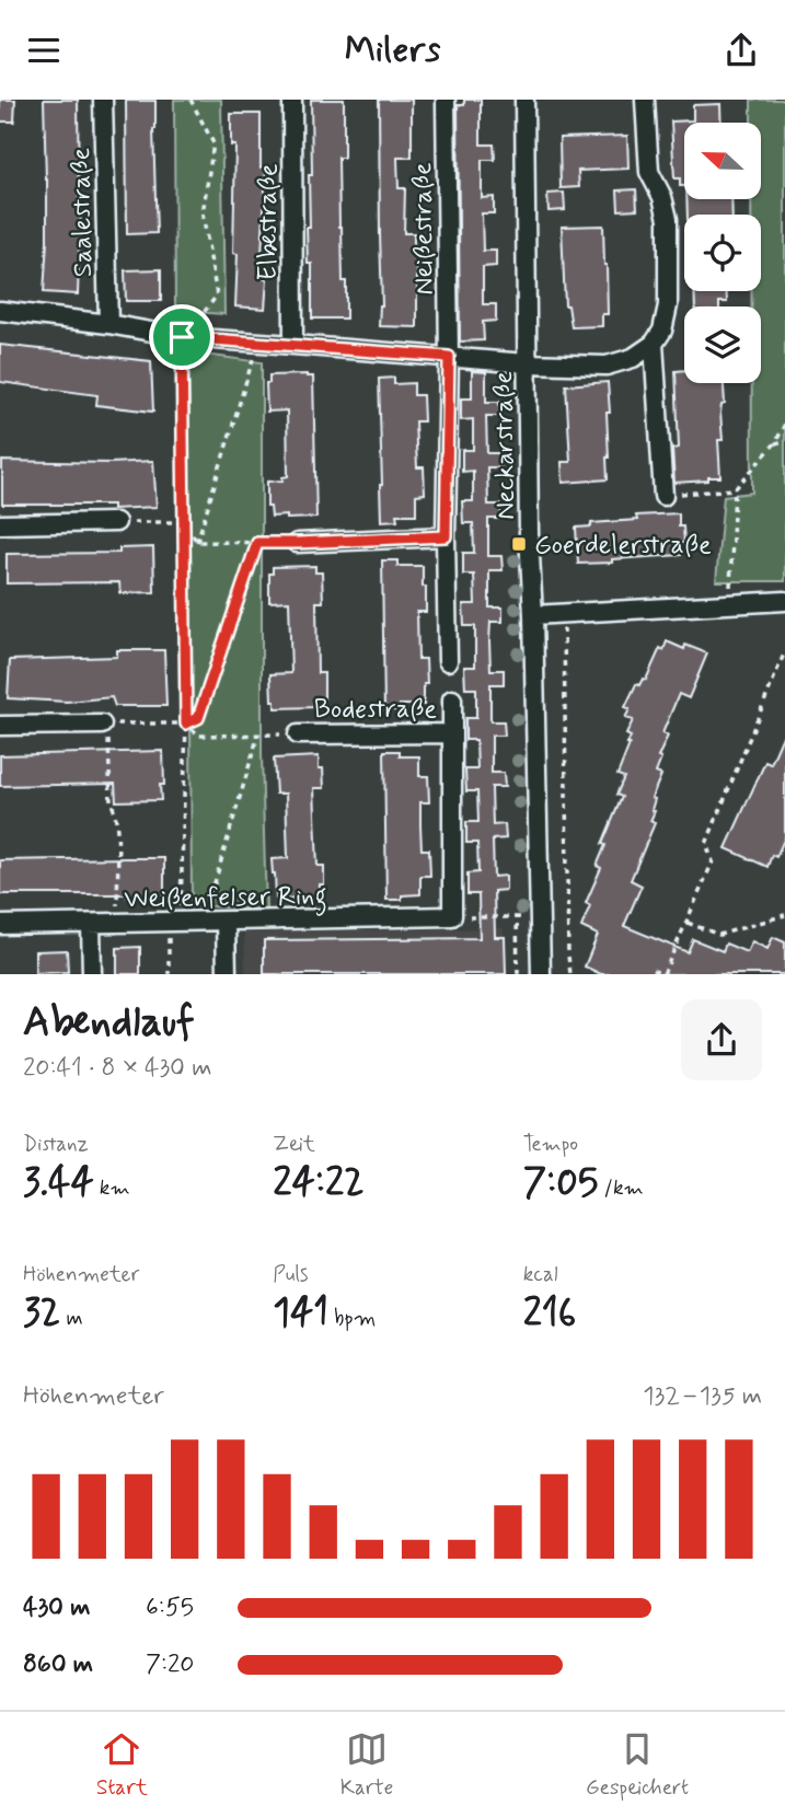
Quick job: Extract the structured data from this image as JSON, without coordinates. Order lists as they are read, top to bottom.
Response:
{
  "streets": {
    "street": [
      "Saalestraße",
      "Elbestraße",
      "Neißestraße",
      "Neckarstraße",
      "Bodestraße",
      "Weißenfelser Ring"
    ]
  },
  "places": {
    "transit": ["Goerdelerstraße"]
  },
  "north": "left",
  "page": {
    "header": "Milers",
    "heading": ["Abendlauf", "20:41 · 8 × 430 m"],
    "stats": [
      ["Distanz", "3.44 km"],
      ["Zeit", "24:22"],
      ["Tempo", "7:05 /km"],
      ["Höhenmeter", "32 m"],
      ["Puls", "141 bpm"],
      ["kcal", "216"]
    ],
    "chart": ["Höhenmeter", "132–135 m"],
    "list": [
      {
        "name": "430 m",
        "note": "6:55"
      },
      {
        "name": "860 m",
        "note": "7:20"
      }
    ],
    "tabs": ["Start", "Karte", "Gespeichert"]
  }
}
